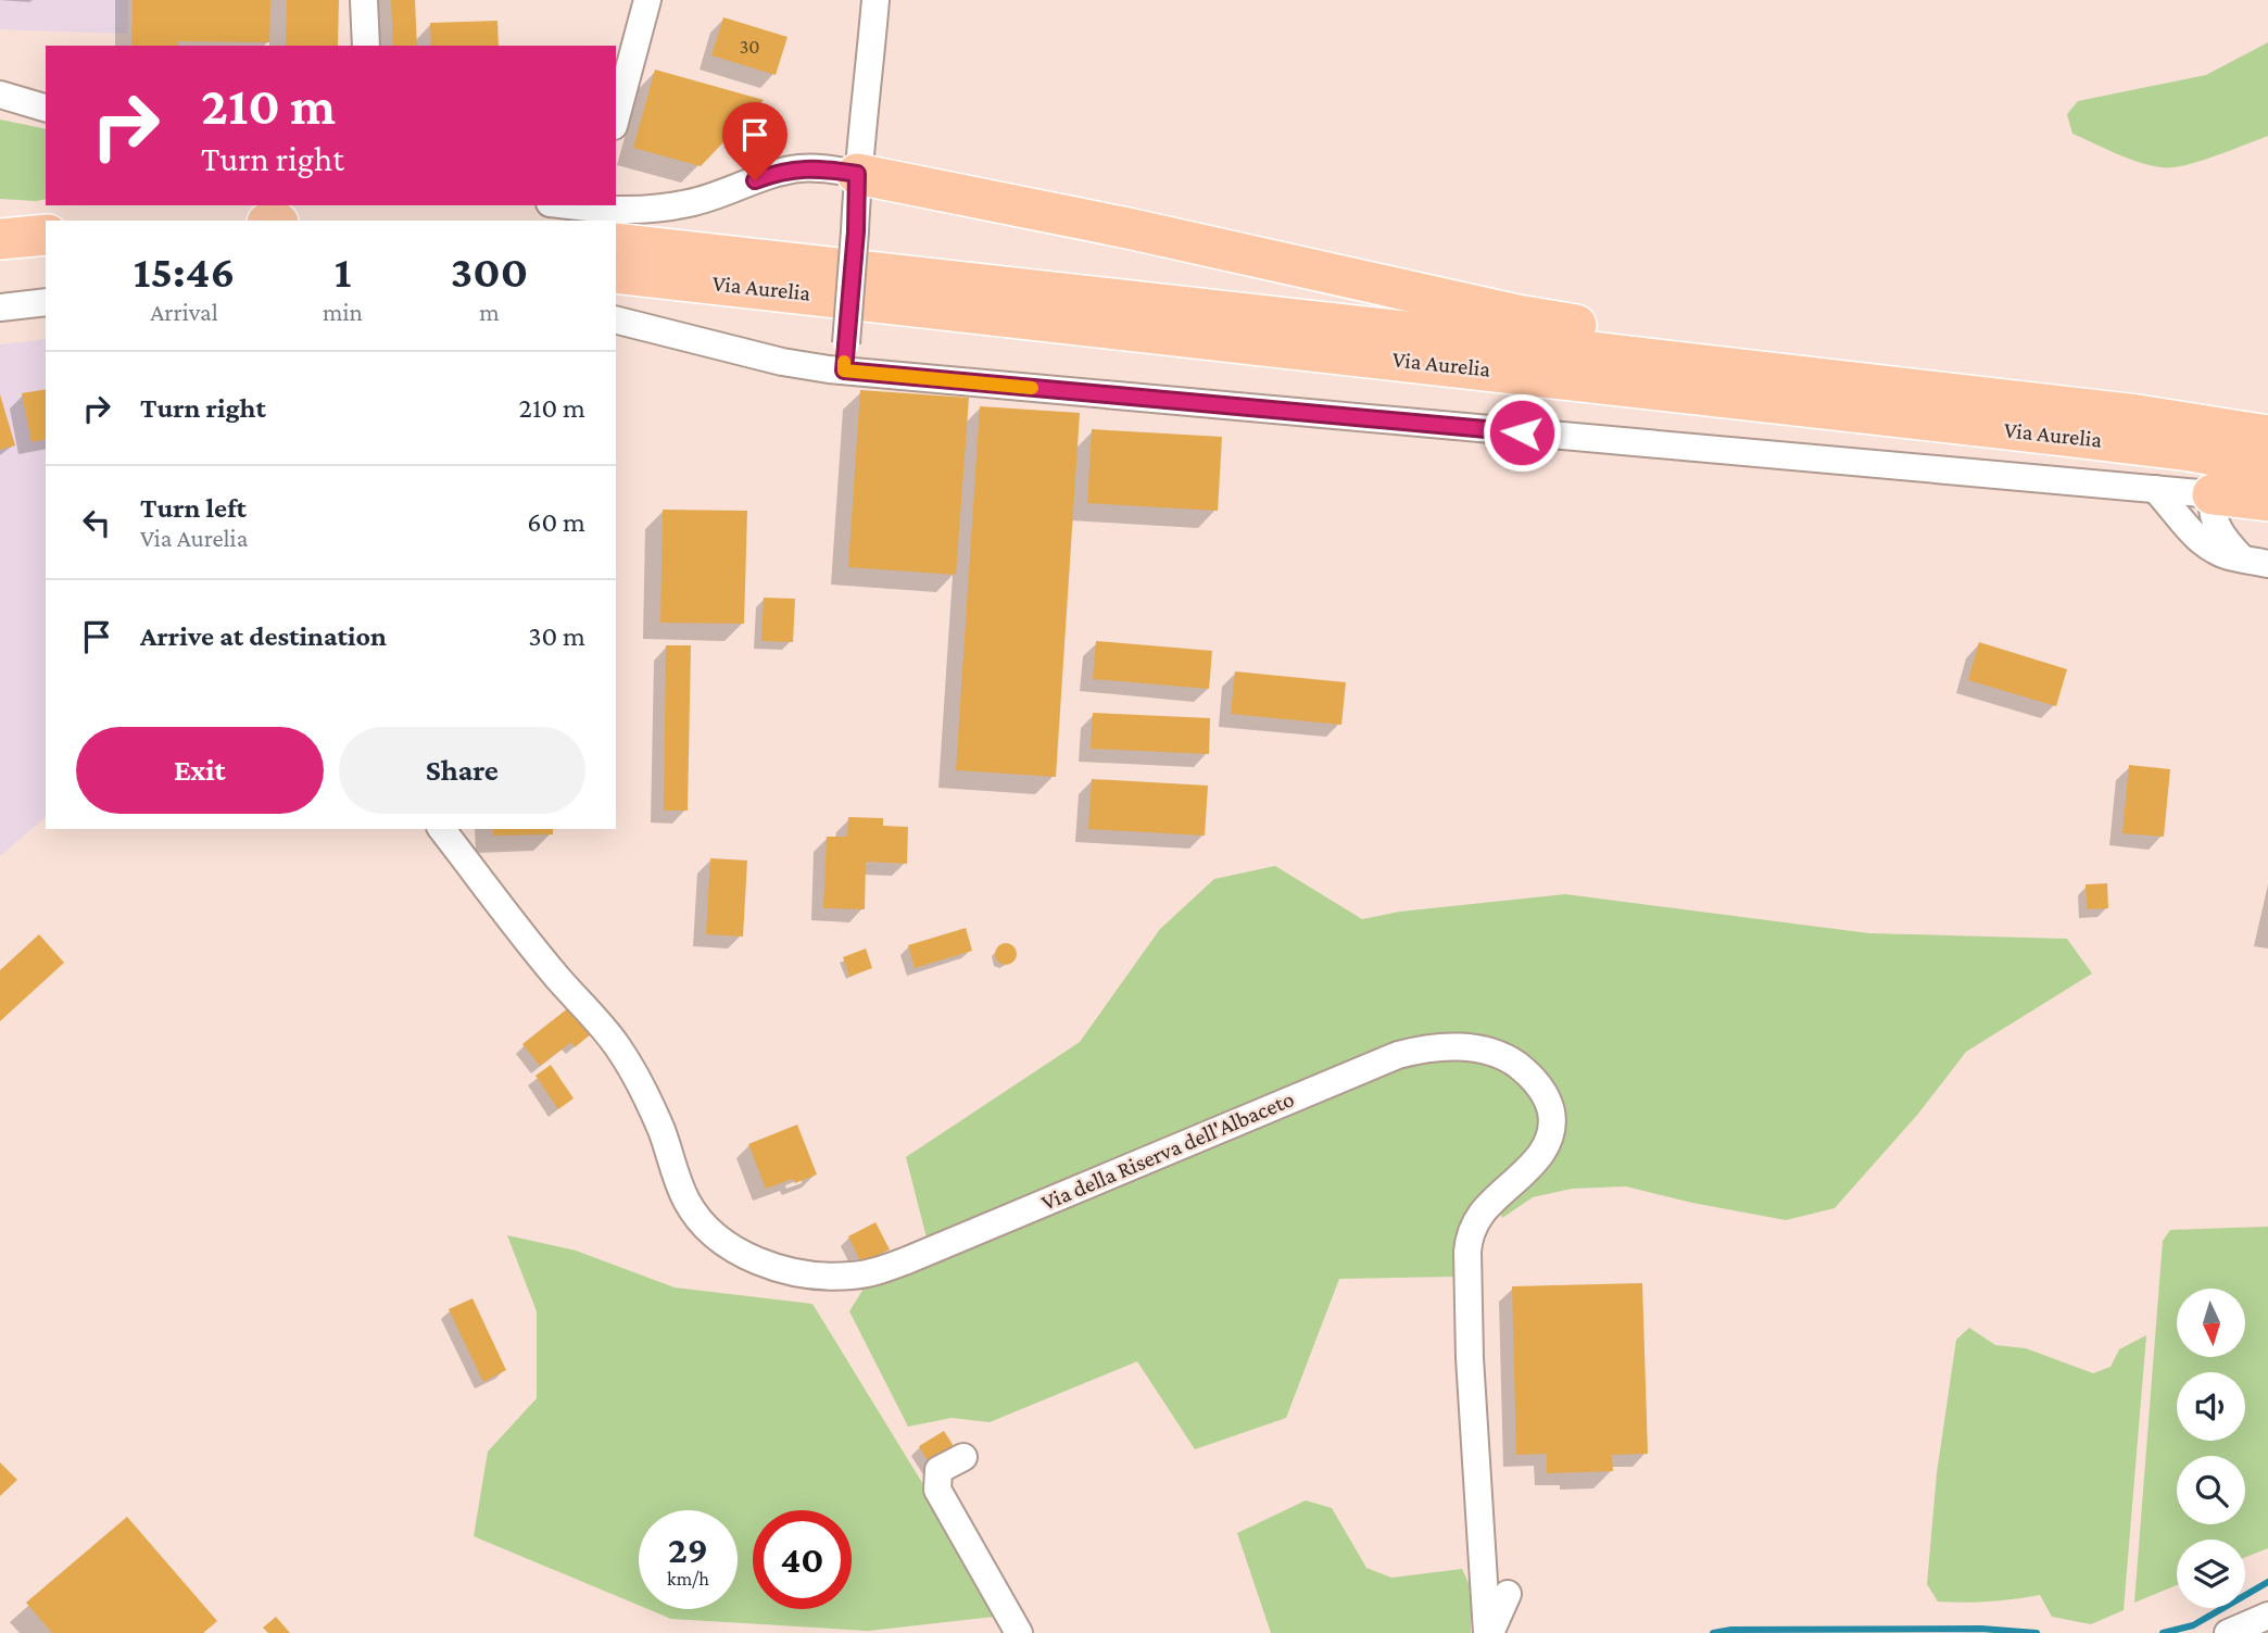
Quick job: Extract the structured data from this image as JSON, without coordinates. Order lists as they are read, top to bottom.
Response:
{
  "streets": {
    "highway": ["Via Aurelia"],
    "street": ["Via della Riserva dell'Albaceto"]
  },
  "house_numbers": ["30"],
  "north": "bottom",
  "page": {
    "turn": ["210 m", "Turn right"],
    "eta": [
      "15:46",
      "Arrival",
      "1",
      "min",
      "300",
      "m"
    ],
    "list": [
      {
        "name": "Turn right",
        "value": "210 m"
      },
      {
        "name": "Turn left",
        "note": "Via Aurelia",
        "value": "60 m"
      },
      {
        "name": "Arrive at destination",
        "value": "30 m"
      }
    ],
    "buttons": ["Exit", "Share"],
    "speed": "29 km/h",
    "limit": "40"
  }
}
